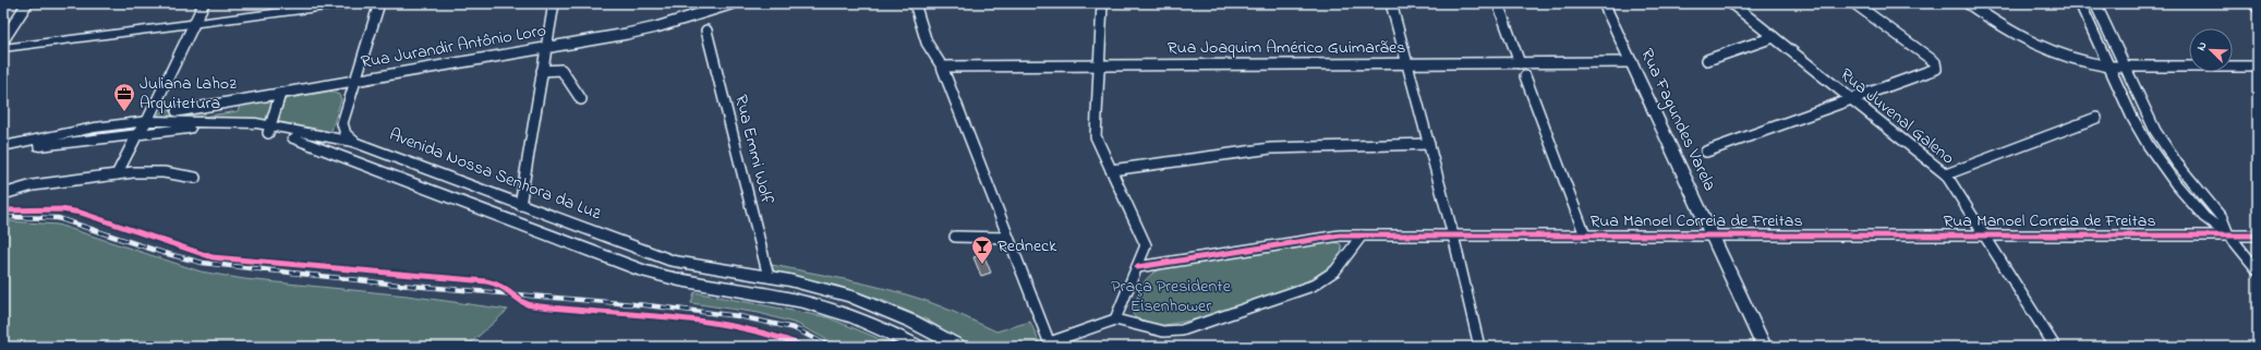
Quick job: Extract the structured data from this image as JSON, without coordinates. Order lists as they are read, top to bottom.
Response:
{
  "streets": {
    "main road": ["Rua Fagundes Varela", "Avenida Nossa Senhora da Luz"],
    "street": [
      "Rua Jurandir Antônio Loro",
      "Rua Joaquim Américo Guimarães",
      "Rua Juvenal Galeno",
      "Rua Emmi Wolf",
      "Rua Manoel Correia de Freitas"
    ]
  },
  "crossings": [
    ["Rua Joaquim Américo Guimarães", "Rua Fagundes Varela"],
    ["Rua Juvenal Galeno", "Rua Manoel Correia de Freitas"],
    ["Rua Fagundes Varela", "Rua Manoel Correia de Freitas"],
    ["Rua Emmi Wolf", "Avenida Nossa Senhora da Luz"]
  ],
  "parks": ["Praça Presidente Eisenhower"],
  "places": {
    "office": ["Juliana Lahoz Arquitetura"],
    "bar": ["Redneck"]
  },
  "north": "top left"
}
